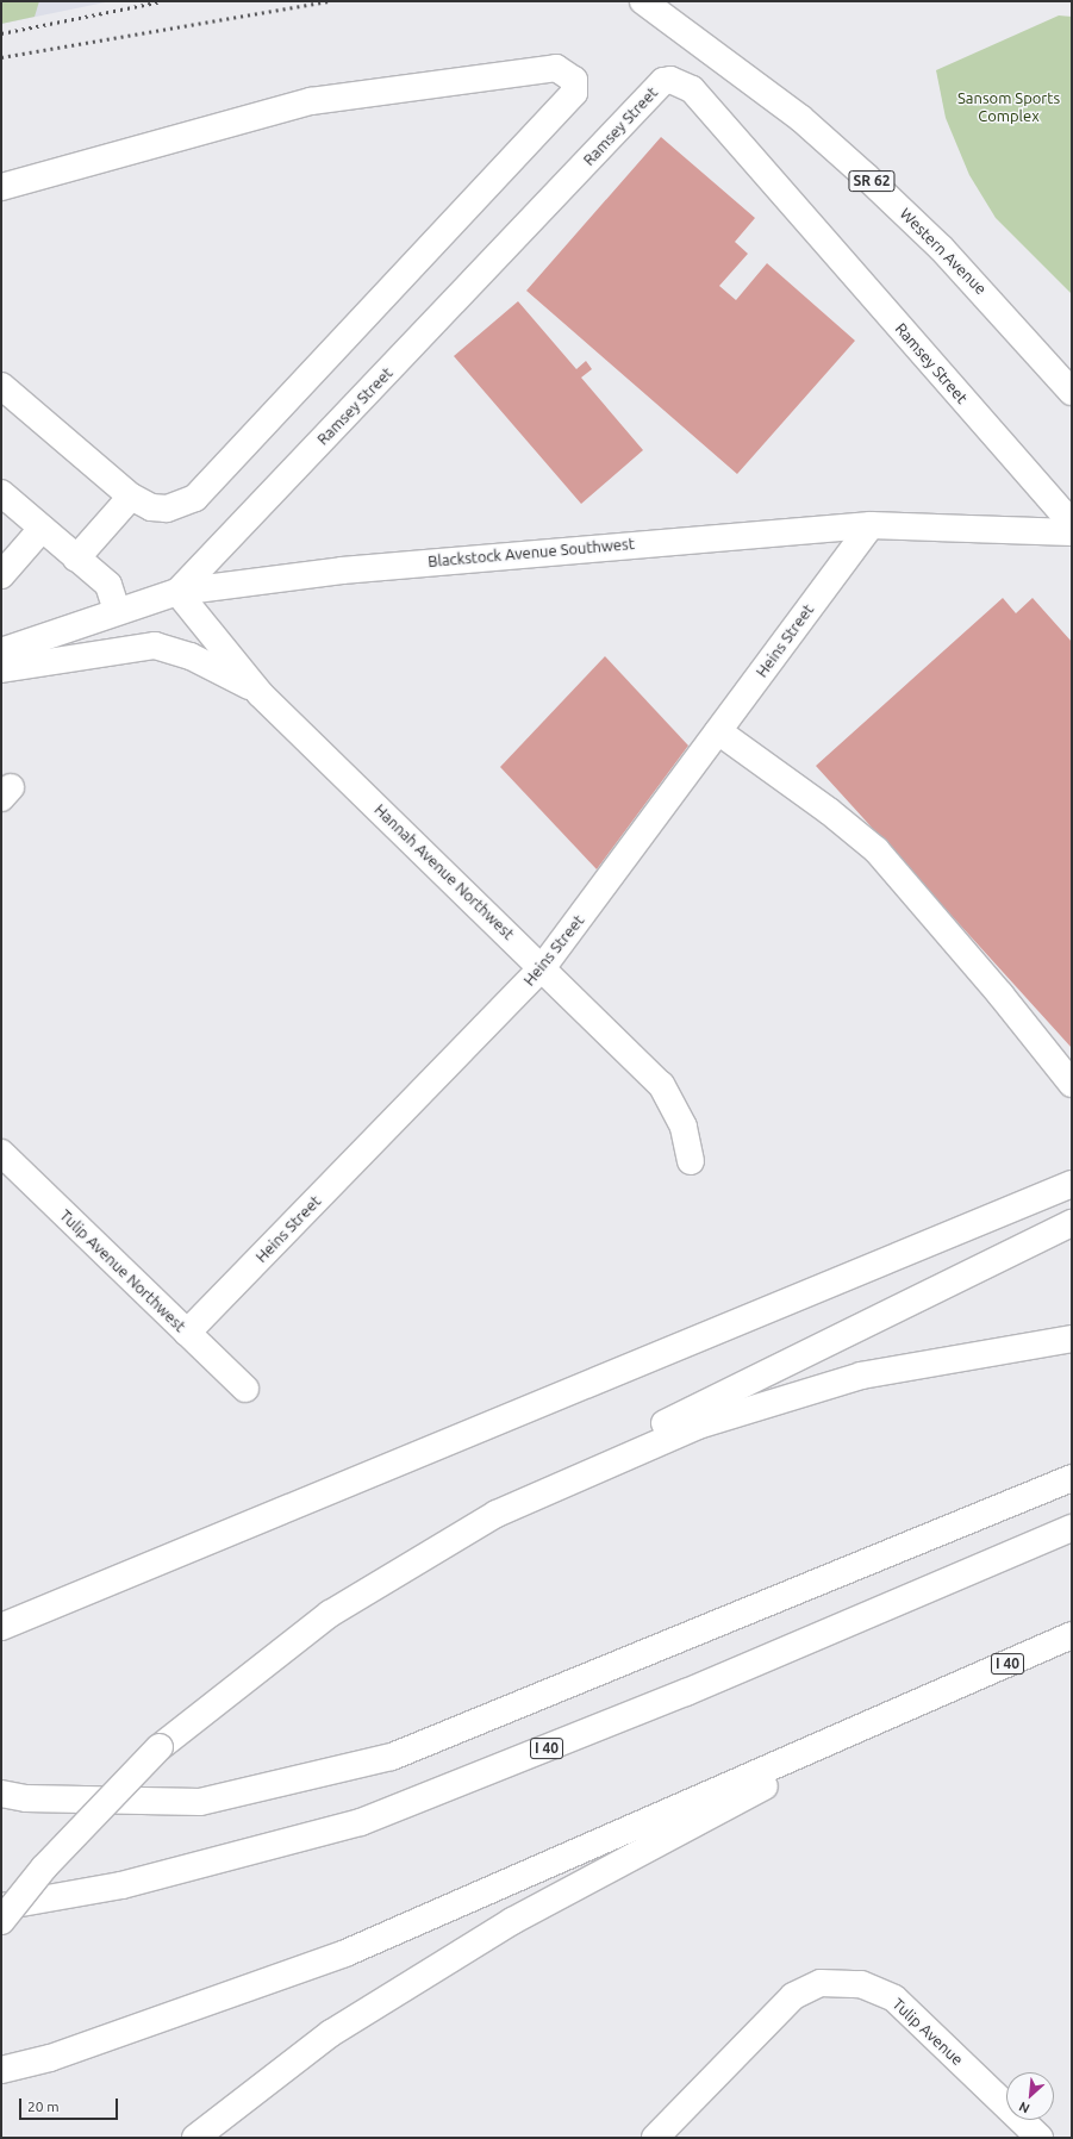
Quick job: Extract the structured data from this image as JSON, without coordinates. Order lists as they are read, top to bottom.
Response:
{
  "streets": {
    "main road": [
      "Ramsey Street",
      "SR 62",
      "Western Avenue",
      "Blackstock Avenue Southwest",
      "Heins Street",
      "Hannah Avenue Northwest",
      "Tulip Avenue Northwest",
      "I 40",
      "Tulip Avenue"
    ]
  },
  "crossings": [
    ["Ramsey Street", "Blackstock Avenue Southwest"],
    ["Ramsey Street", "Hannah Avenue Northwest"],
    ["Blackstock Avenue Southwest", "Heins Street"],
    ["Blackstock Avenue Southwest", "Hannah Avenue Northwest"],
    ["Heins Street", "Hannah Avenue Northwest"],
    ["Heins Street", "Tulip Avenue Northwest"]
  ],
  "parks": ["Sansom Sports Complex"],
  "scale_bar": "20 m",
  "north": "bottom left"
}
